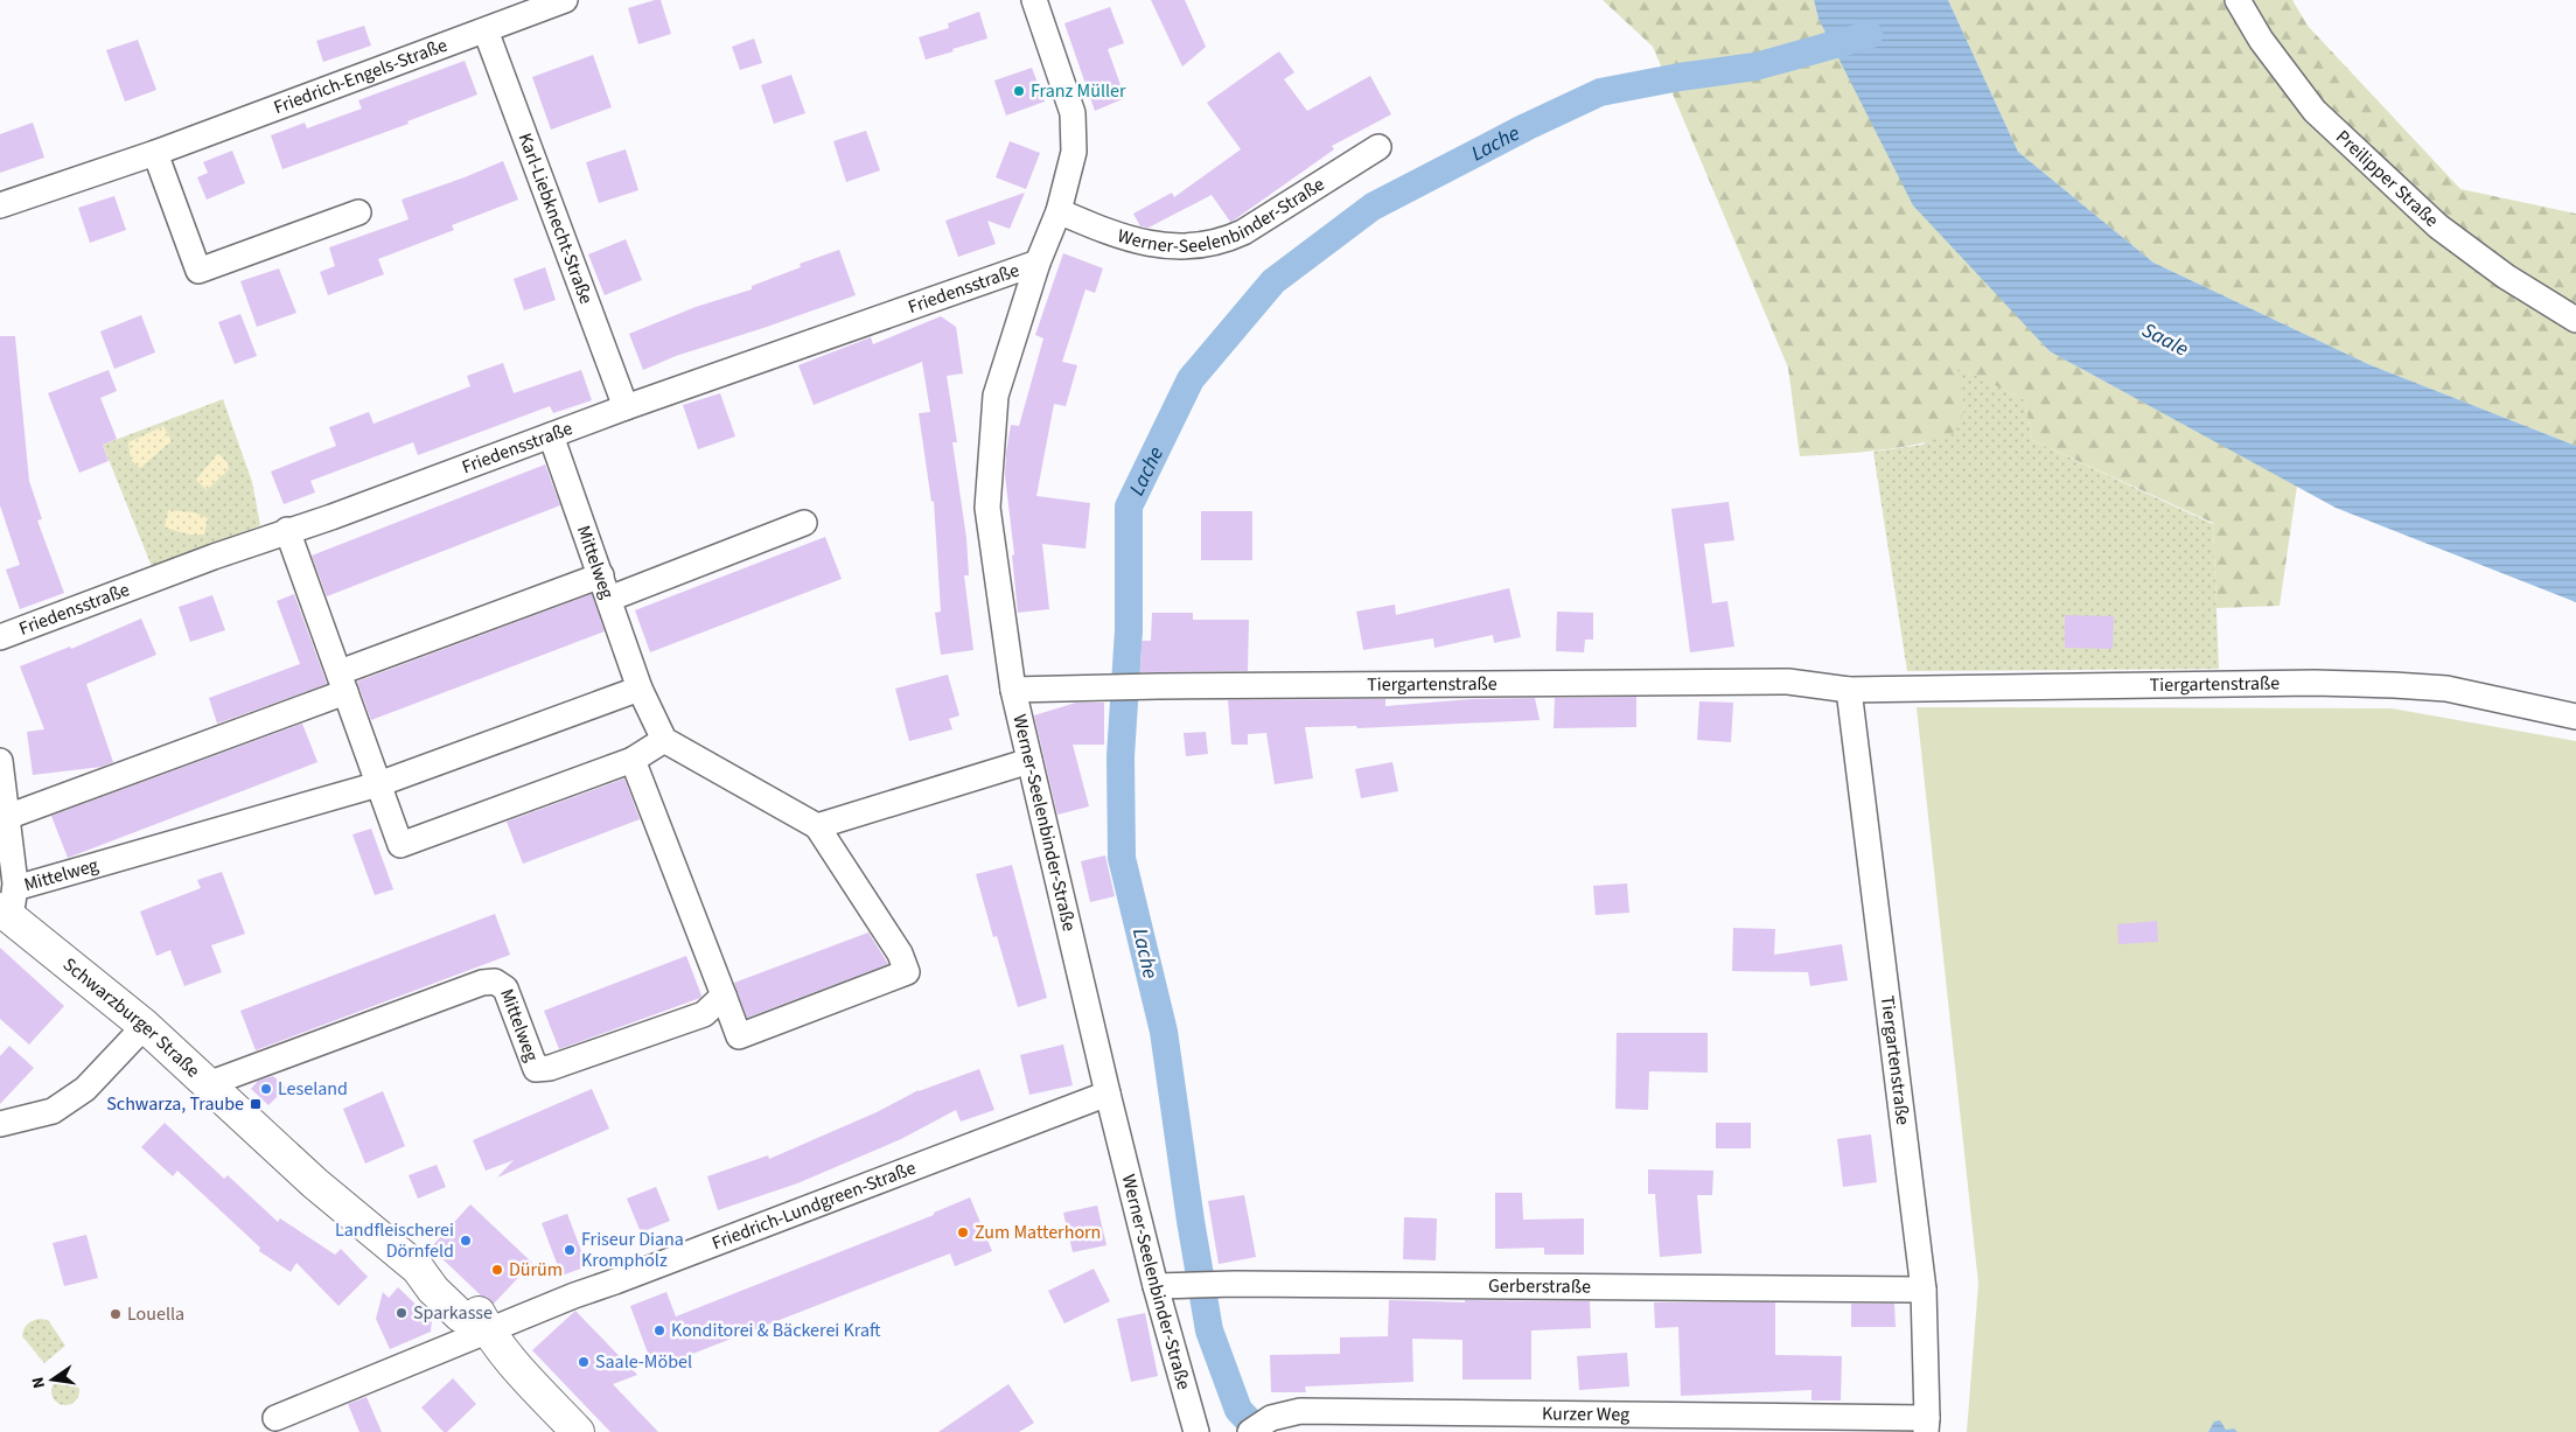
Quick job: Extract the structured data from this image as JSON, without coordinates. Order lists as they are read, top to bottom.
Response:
{
  "streets": {
    "street": [
      "Friedrich-Engels-Straße",
      "Preilipper Straße",
      "Werner-Seelenbinder-Straße",
      "Karl-Liebknecht-Straße",
      "Friedensstraße",
      "Mittelweg",
      "Tiergartenstraße",
      "Schwarzburger Straße",
      "Friedrich-Lundgreen-Straße",
      "Gerberstraße",
      "Kurzer Weg"
    ]
  },
  "crossings": [
    ["Friedrich-Engels-Straße", "Karl-Liebknecht-Straße"],
    ["Werner-Seelenbinder-Straße", "Friedensstraße"],
    ["Werner-Seelenbinder-Straße", "Tiergartenstraße"],
    ["Werner-Seelenbinder-Straße", "Friedrich-Lundgreen-Straße"],
    ["Werner-Seelenbinder-Straße", "Gerberstraße"],
    ["Karl-Liebknecht-Straße", "Friedensstraße"],
    ["Friedensstraße", "Mittelweg"],
    ["Mittelweg", "Schwarzburger Straße"],
    ["Tiergartenstraße", "Gerberstraße"],
    ["Tiergartenstraße", "Kurzer Weg"],
    ["Schwarzburger Straße", "Friedrich-Lundgreen-Straße"]
  ],
  "water": ["Lache", "Saale"],
  "places": {
    "other": [
      "Franz Müller",
      "Leseland",
      "Zum Matterhorn",
      "Landfleischerei Dörnfeld",
      "Friseur Diana Krompholz",
      "Dürüm",
      "Sparkasse",
      "Louella",
      "Konditorei & Bäckerei Kraft",
      "Saale-Möbel"
    ],
    "transit": ["Schwarza, Traube"]
  },
  "north": "left"
}
